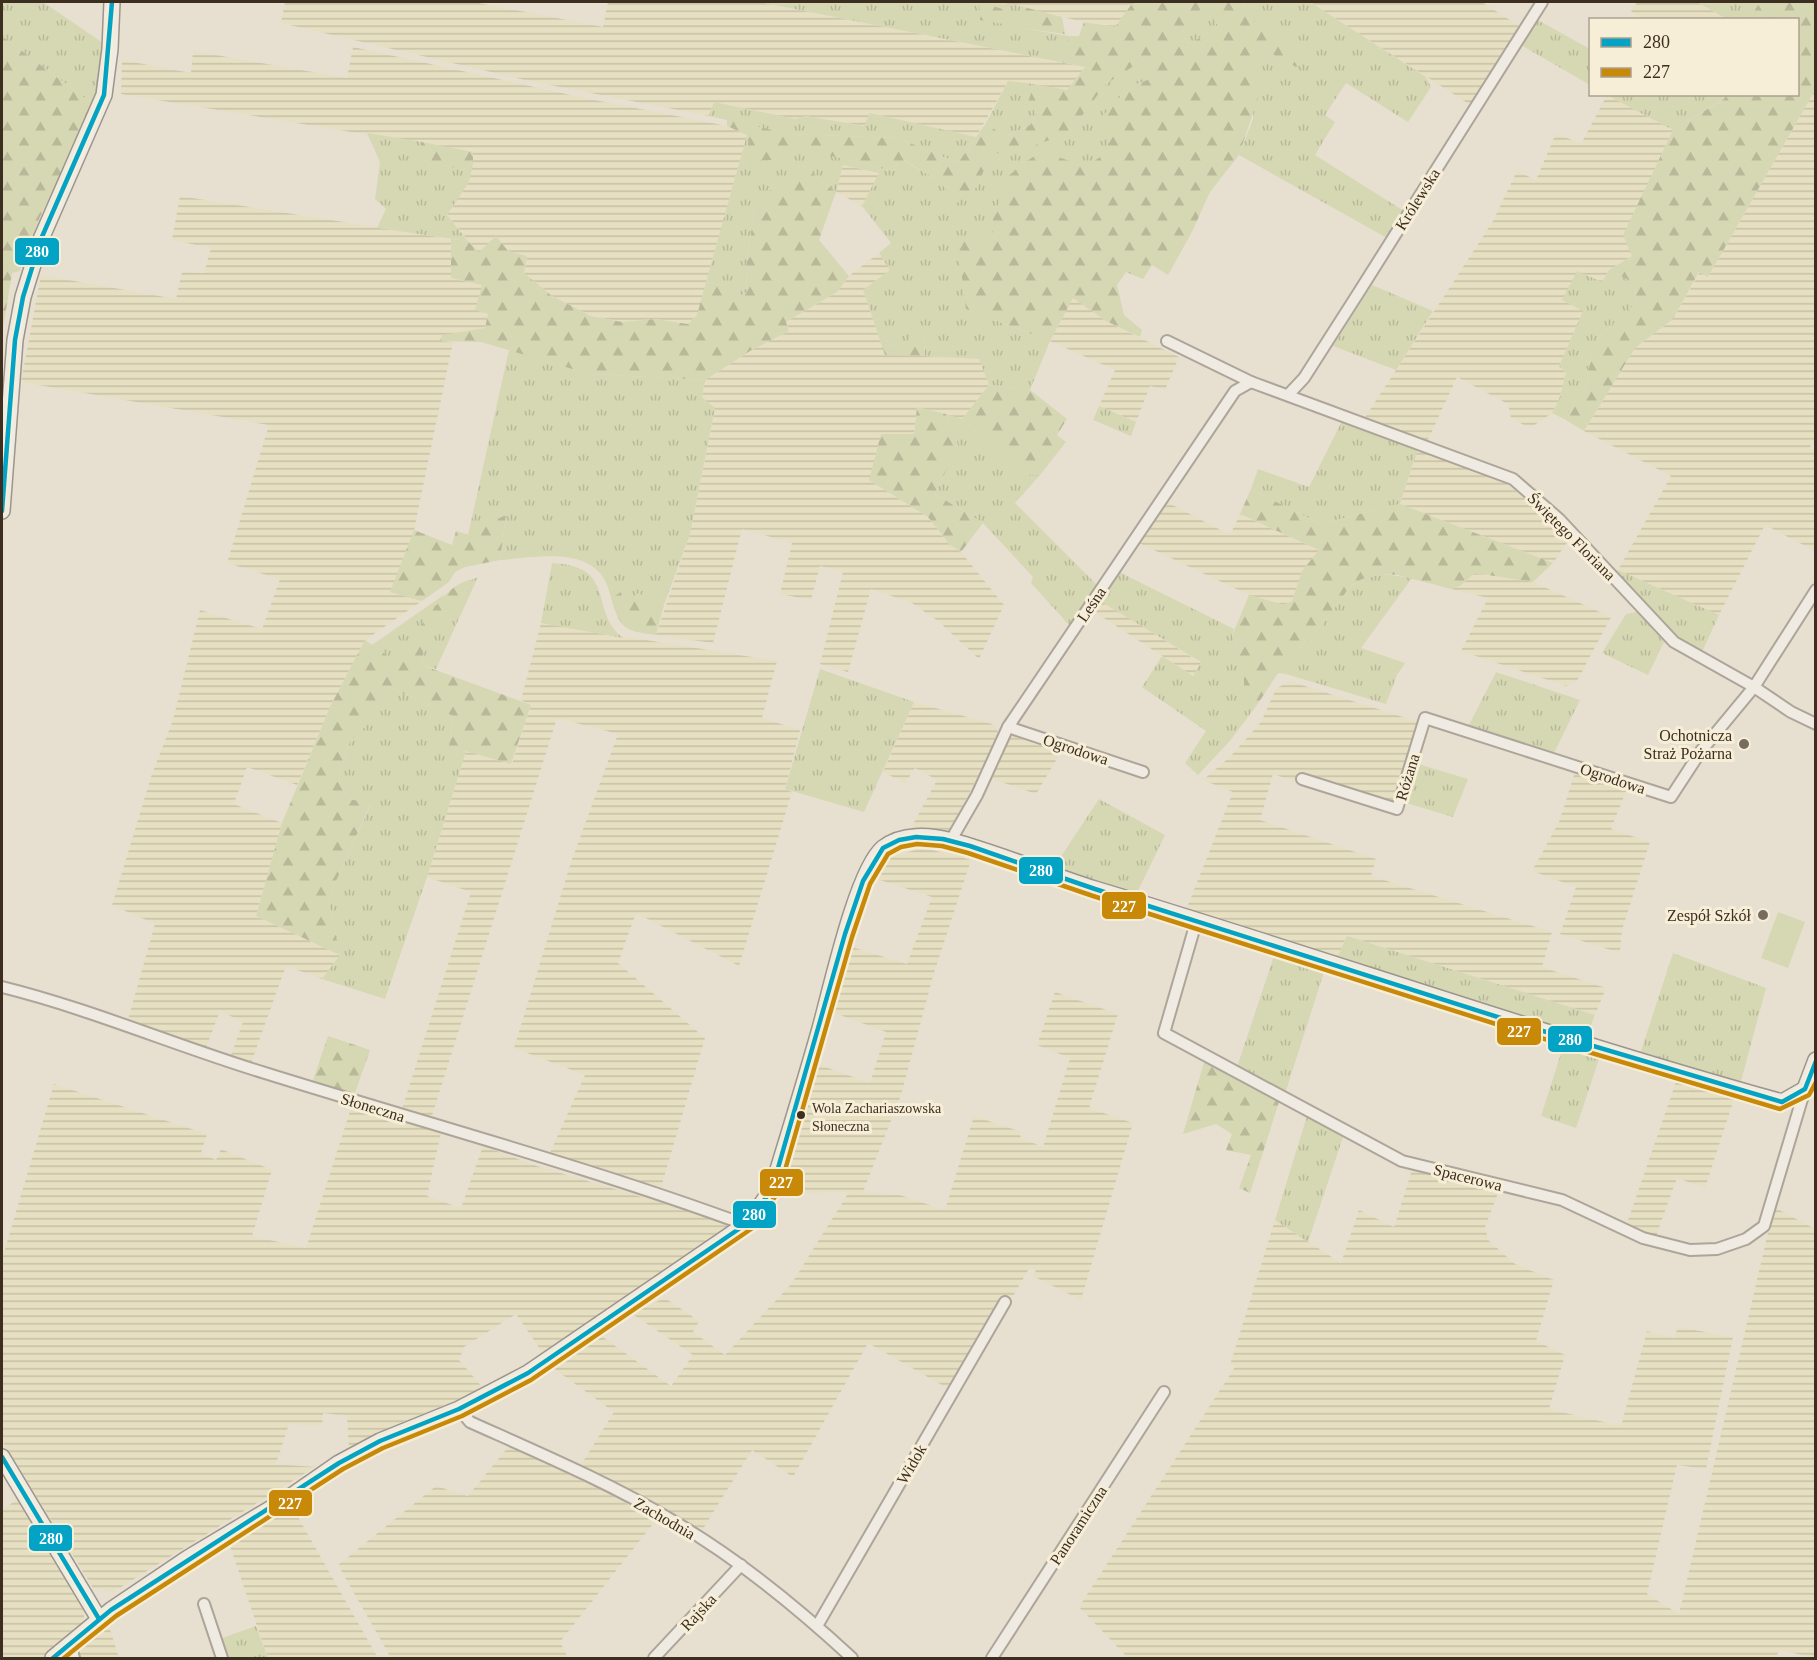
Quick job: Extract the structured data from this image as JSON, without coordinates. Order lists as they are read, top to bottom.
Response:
{
  "streets": {
    "street": [
      "Królewska",
      "Świętego Floriana",
      "Leśna",
      "Ogrodowa",
      "Różana",
      "Słoneczna",
      "Spacerowa",
      "Widok",
      "Zachodnia",
      "Panoramiczna",
      "Rajska"
    ]
  },
  "crossings": [
    ["Królewska", "Świętego Floriana"],
    ["Świętego Floriana", "Leśna"],
    ["Świętego Floriana", "Ogrodowa"],
    ["Leśna", "Ogrodowa"],
    ["Ogrodowa", "Różana"],
    ["Widok", "Zachodnia"],
    ["Zachodnia", "Rajska"]
  ],
  "places": ["Ochotnicza Straż Pożarna", "Zespół Szkół", "Wola Zachariaszowska Słoneczna"],
  "lines": ["transit line 280", "transit line 227"],
  "legend": ["280", "227"]
}
